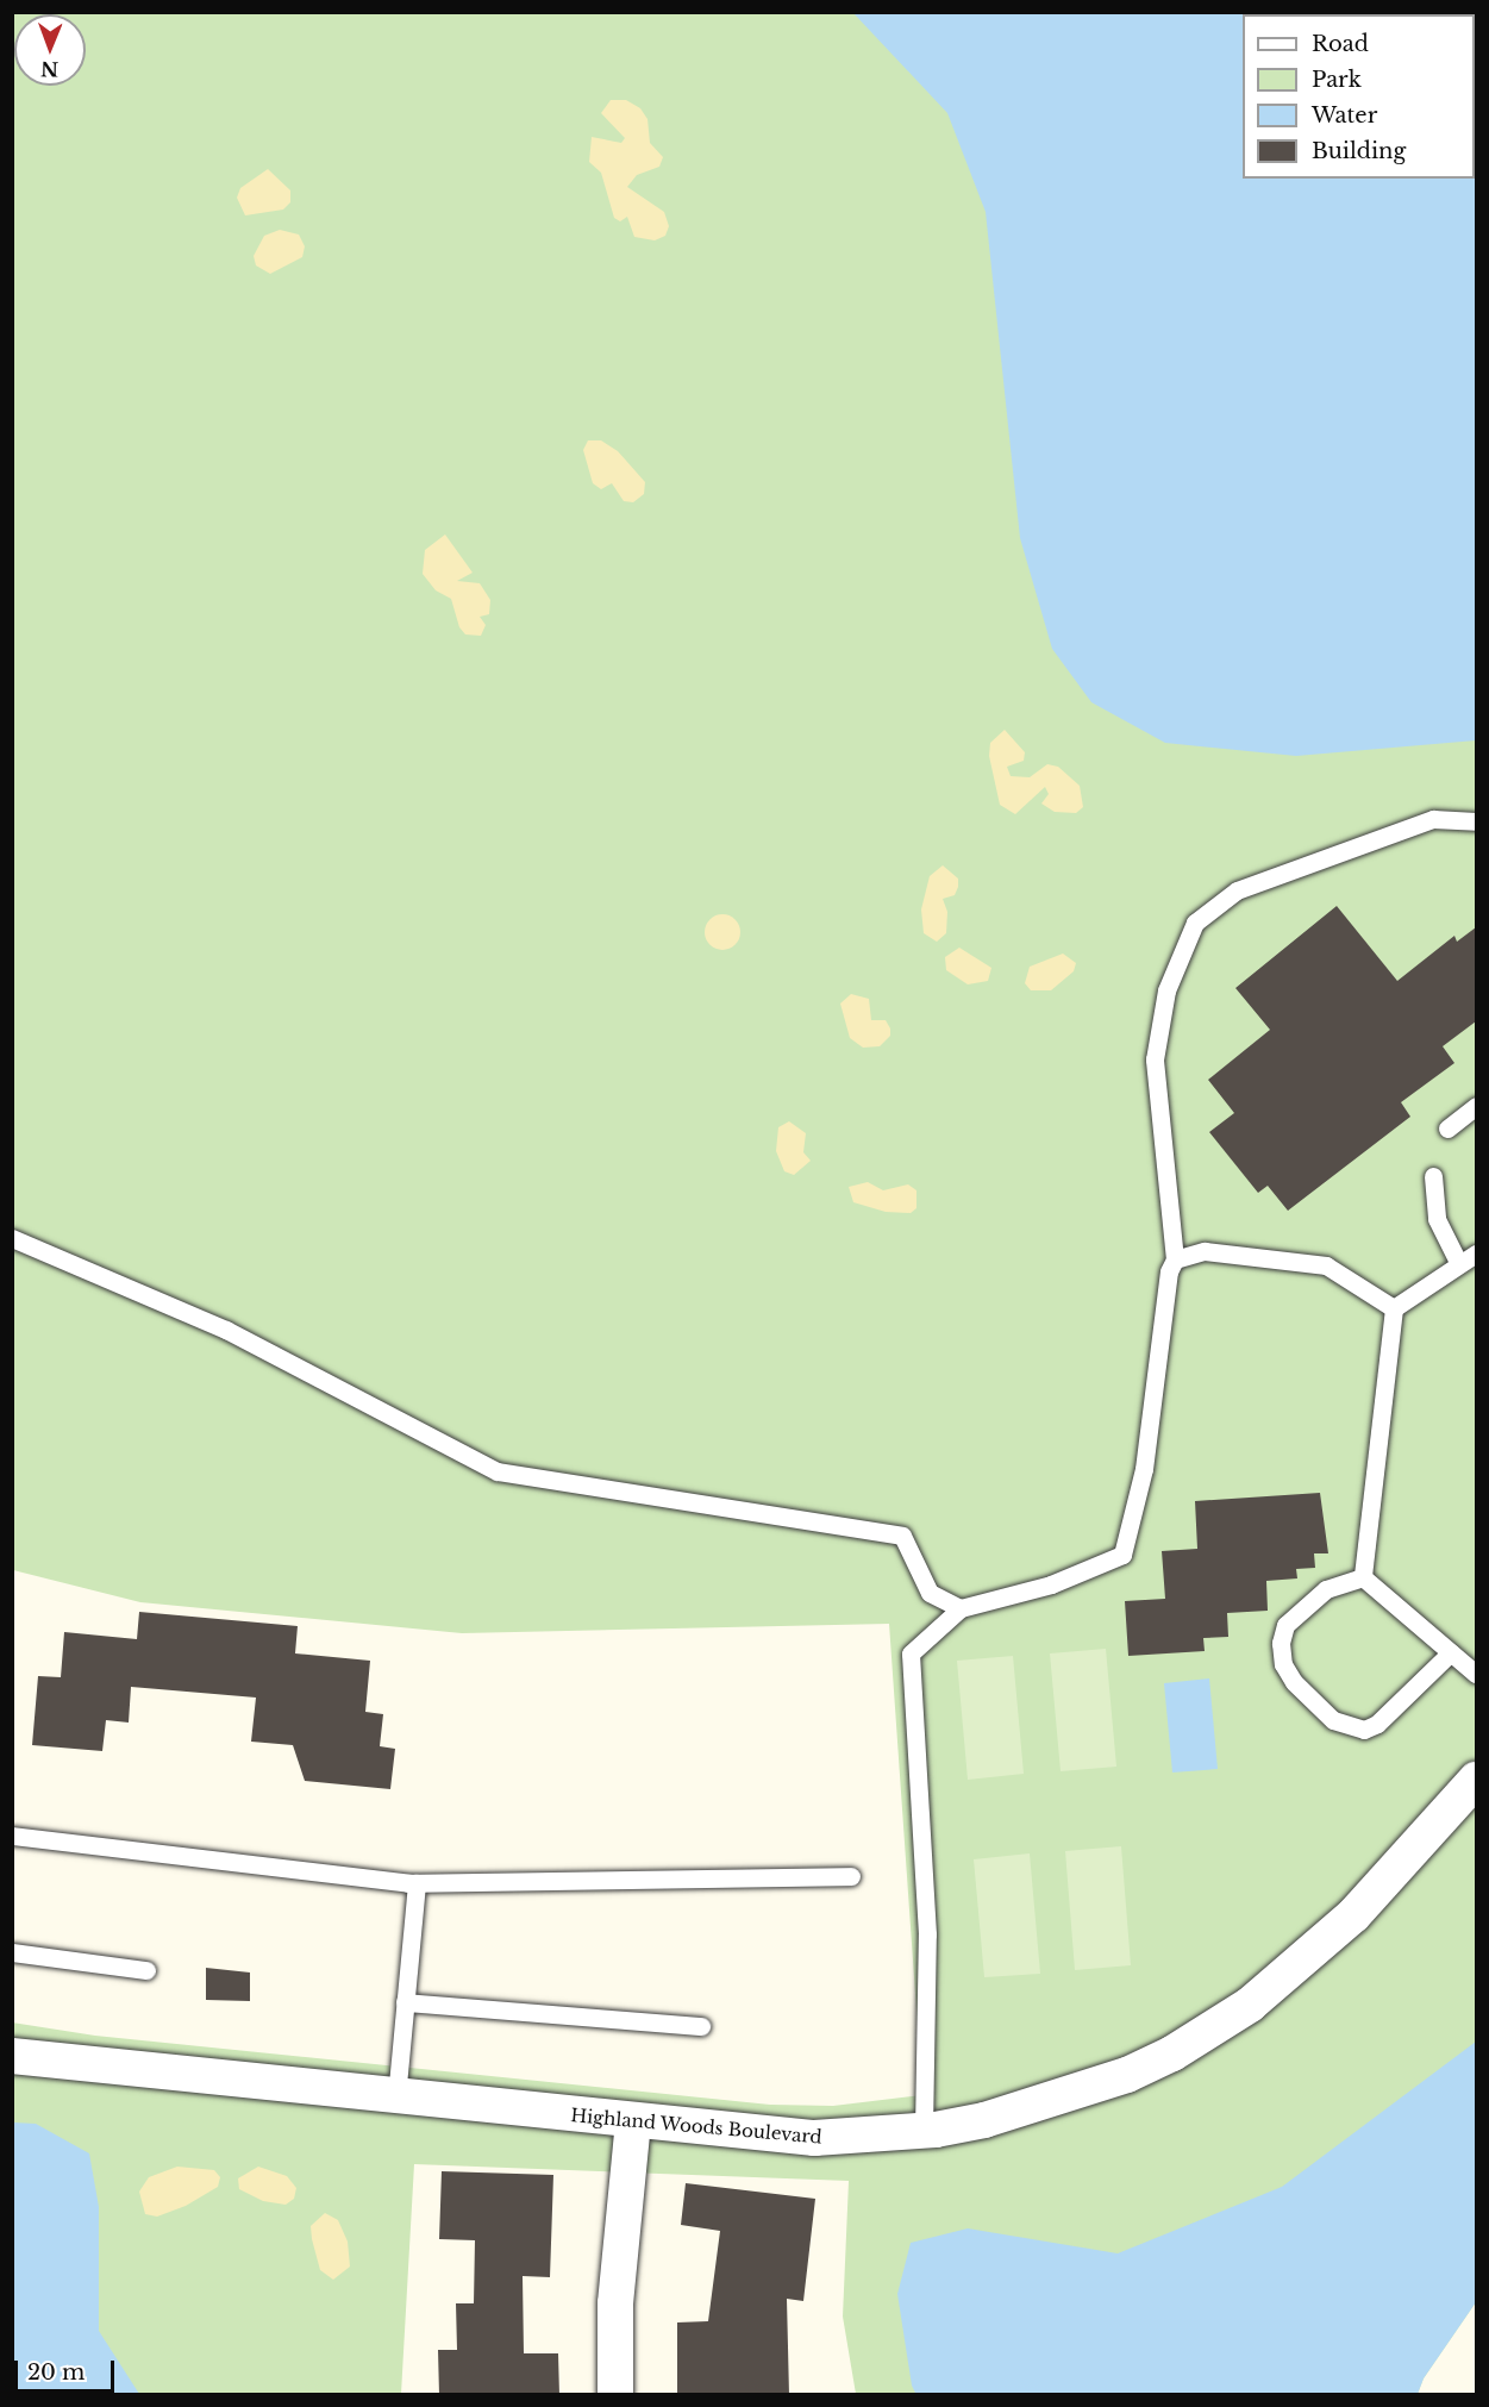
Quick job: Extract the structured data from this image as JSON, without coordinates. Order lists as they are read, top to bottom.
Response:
{
  "streets": {
    "street": ["Highland Woods Boulevard"]
  },
  "legend": [
    "Road",
    "Park",
    "Water",
    "Building"
  ],
  "scale_bar": "20 m",
  "north": "bottom"
}
